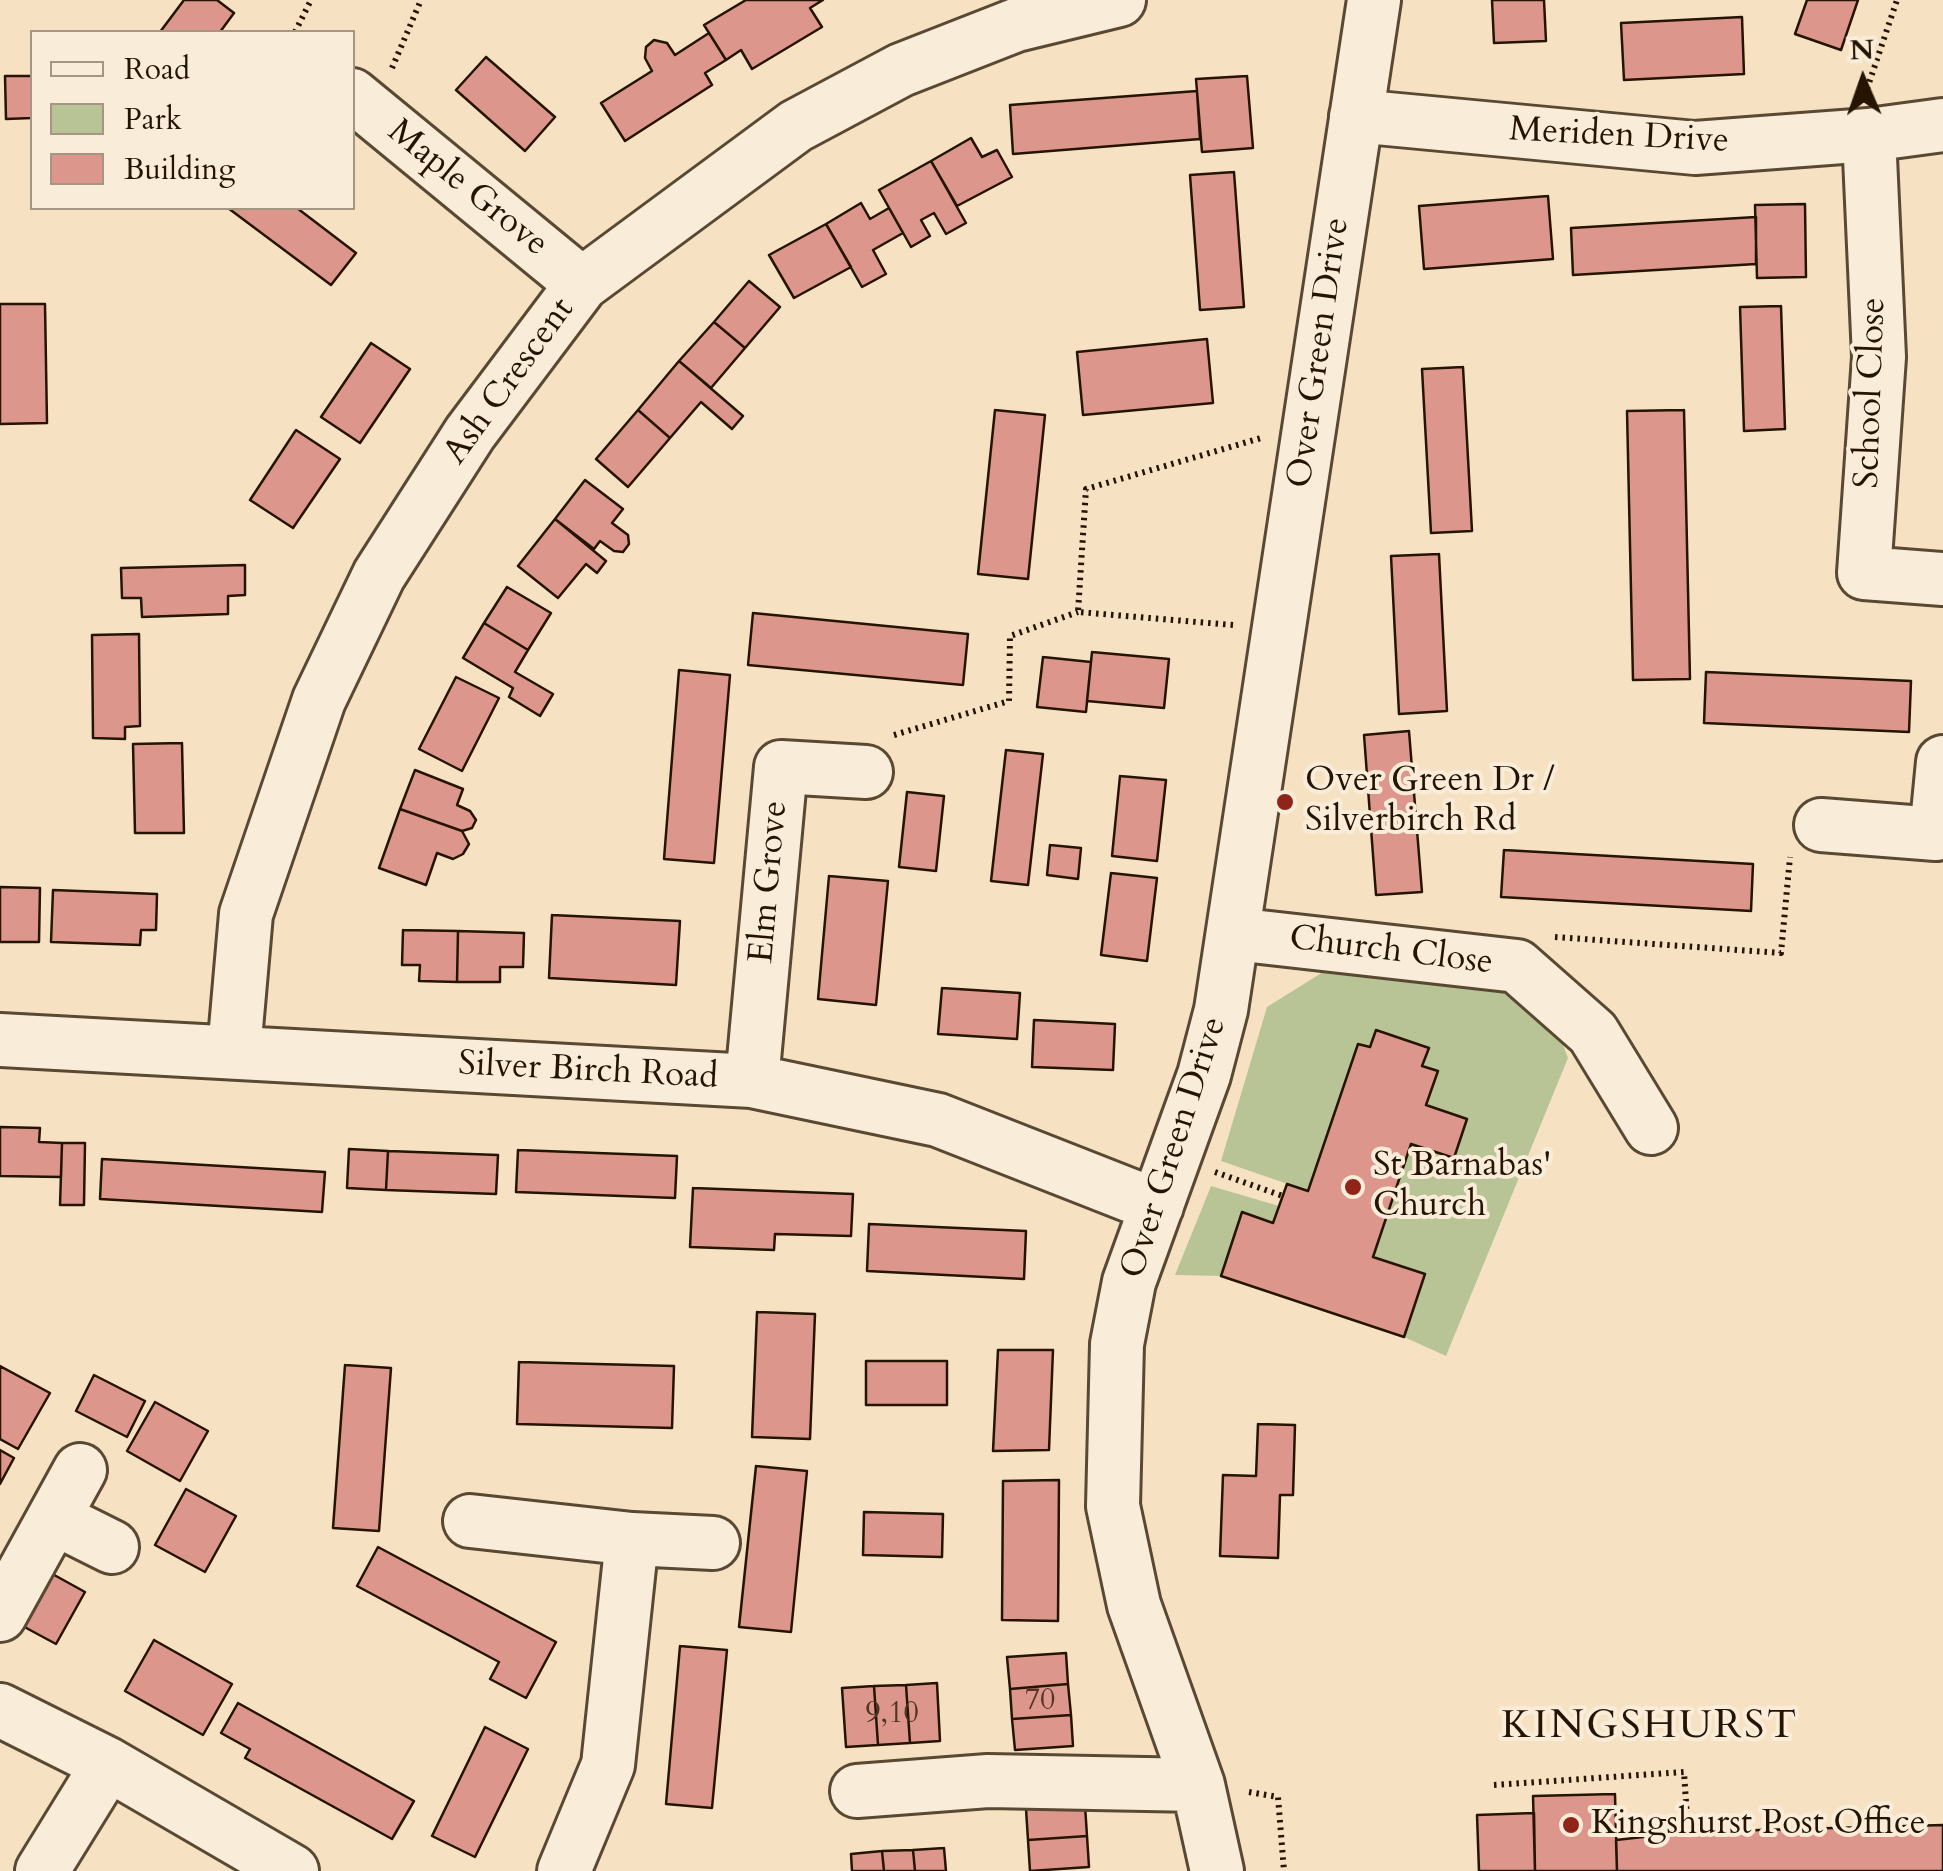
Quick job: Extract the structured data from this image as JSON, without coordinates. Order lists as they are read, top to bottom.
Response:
{
  "streets": {
    "street": [
      "Meriden Drive",
      "Maple Grove",
      "Over Green Drive",
      "Ash Crescent",
      "School Close",
      "Elm Grove",
      "Church Close",
      "Silver Birch Road"
    ]
  },
  "crossings": [
    ["Meriden Drive", "Over Green Drive"],
    ["Meriden Drive", "School Close"],
    ["Maple Grove", "Ash Crescent"],
    ["Over Green Drive", "Church Close"],
    ["Over Green Drive", "Silver Birch Road"],
    ["Ash Crescent", "Silver Birch Road"],
    ["Elm Grove", "Silver Birch Road"]
  ],
  "districts": ["KINGSHURST"],
  "places": ["Over Green Dr / Silverbirch Rd", "St Barnabas' Church", "Kingshurst Post Office"],
  "house_numbers": ["70", "9,10"],
  "legend": ["Road", "Park", "Building"],
  "north": "top"
}
